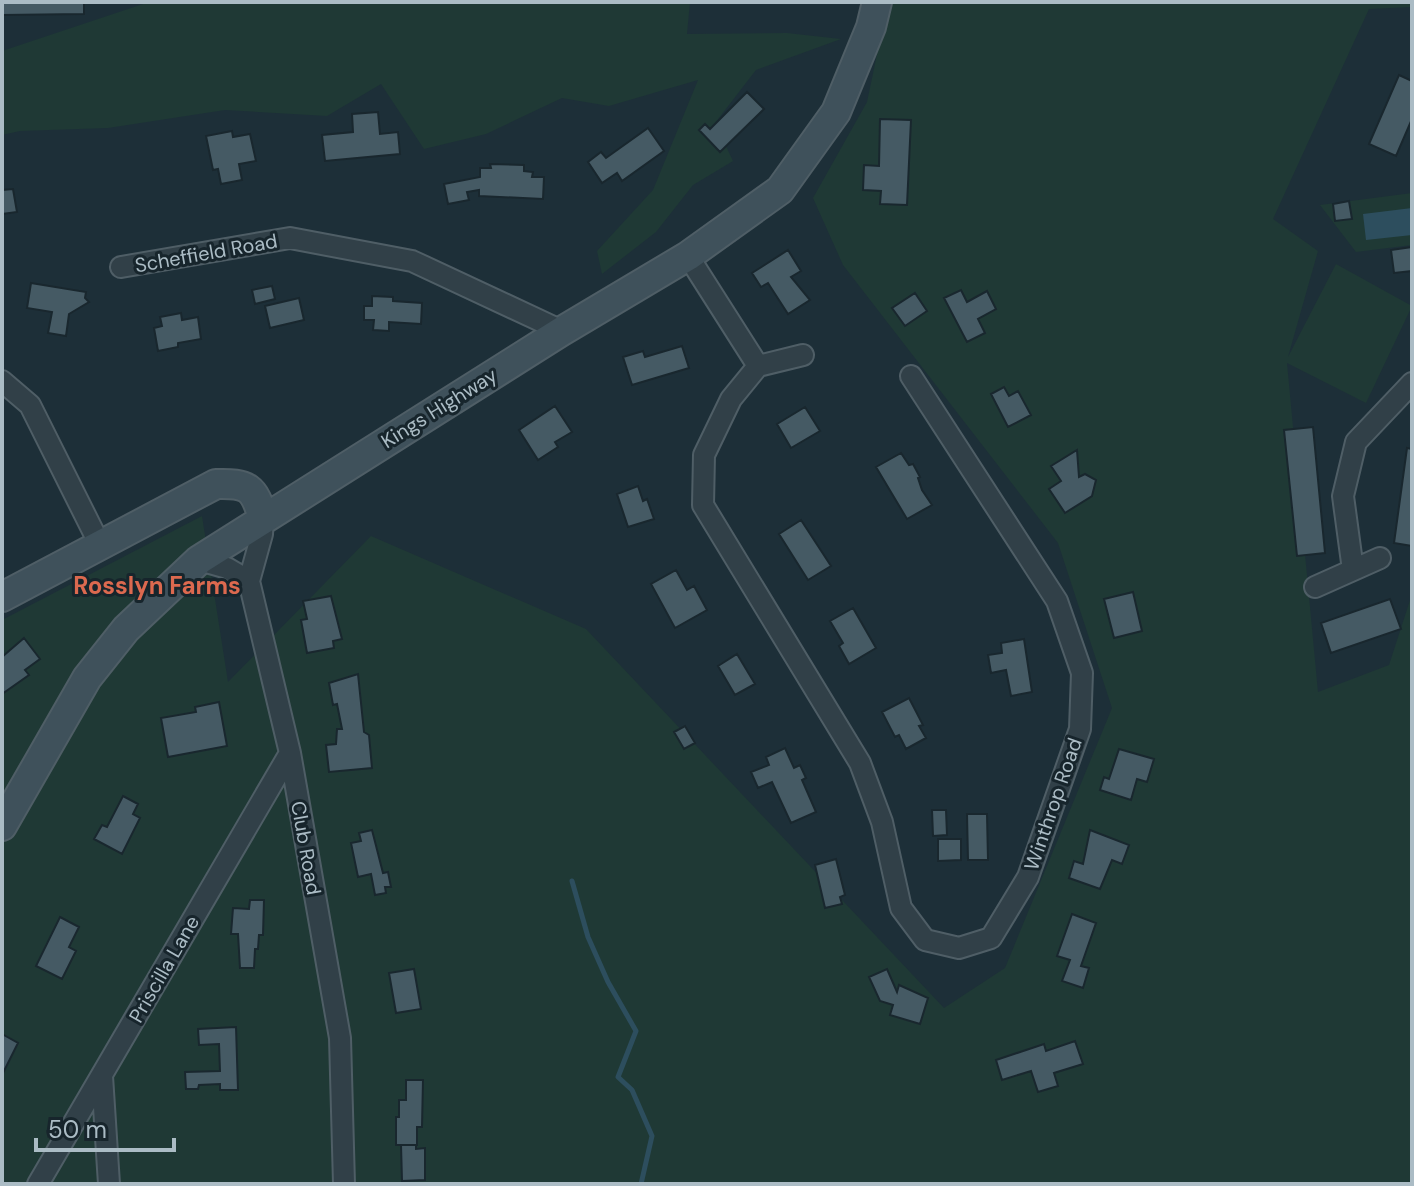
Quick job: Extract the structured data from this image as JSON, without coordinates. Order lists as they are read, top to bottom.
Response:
{
  "streets": {
    "street": [
      "Scheffield Road",
      "Kings Highway",
      "Winthrop Road",
      "Club Road",
      "Priscilla Lane"
    ]
  },
  "crossings": [
    ["Scheffield Road", "Kings Highway"],
    ["Kings Highway", "Club Road"],
    ["Club Road", "Priscilla Lane"]
  ],
  "districts": ["Rosslyn Farms"],
  "scale_bar": "50 m"
}
